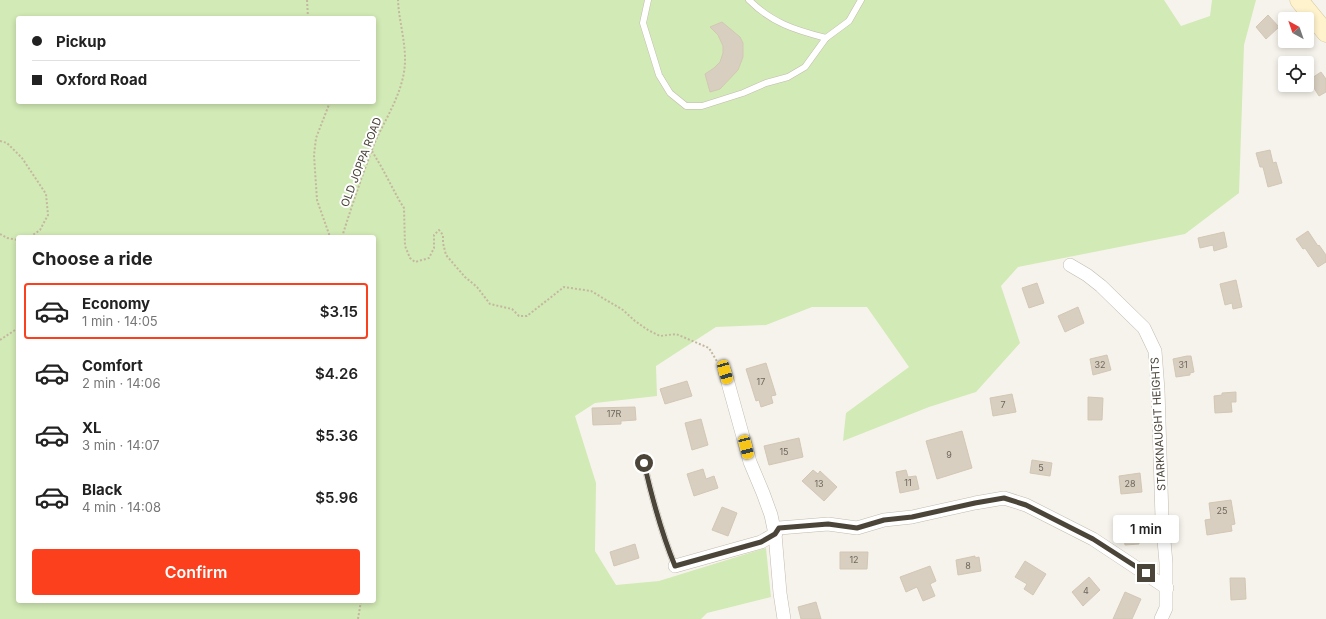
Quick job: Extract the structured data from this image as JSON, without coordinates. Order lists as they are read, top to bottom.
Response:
{
  "streets": {
    "street": ["STARKNAUGHT HEIGHTS"],
    "path": ["OLD JOPPA ROAD"]
  },
  "house_numbers": [
    "32",
    "31",
    "17",
    "7",
    "17R",
    "15",
    "9",
    "5",
    "11",
    "13",
    "28",
    "25",
    "12",
    "8",
    "4"
  ],
  "north": "top left",
  "page": {
    "banner": ["Pickup", "Oxford Road"],
    "heading": "Choose a ride",
    "list": [
      {
        "name": "Economy",
        "note": "1 min · 14:05",
        "value": "$3.15"
      },
      {
        "name": "Comfort",
        "note": "2 min · 14:06",
        "value": "$4.26"
      },
      {
        "name": "XL",
        "note": "3 min · 14:07",
        "value": "$5.36"
      },
      {
        "name": "Black",
        "note": "4 min · 14:08",
        "value": "$5.96"
      }
    ],
    "bubble": "1 min",
    "buttons": "Confirm"
  }
}
